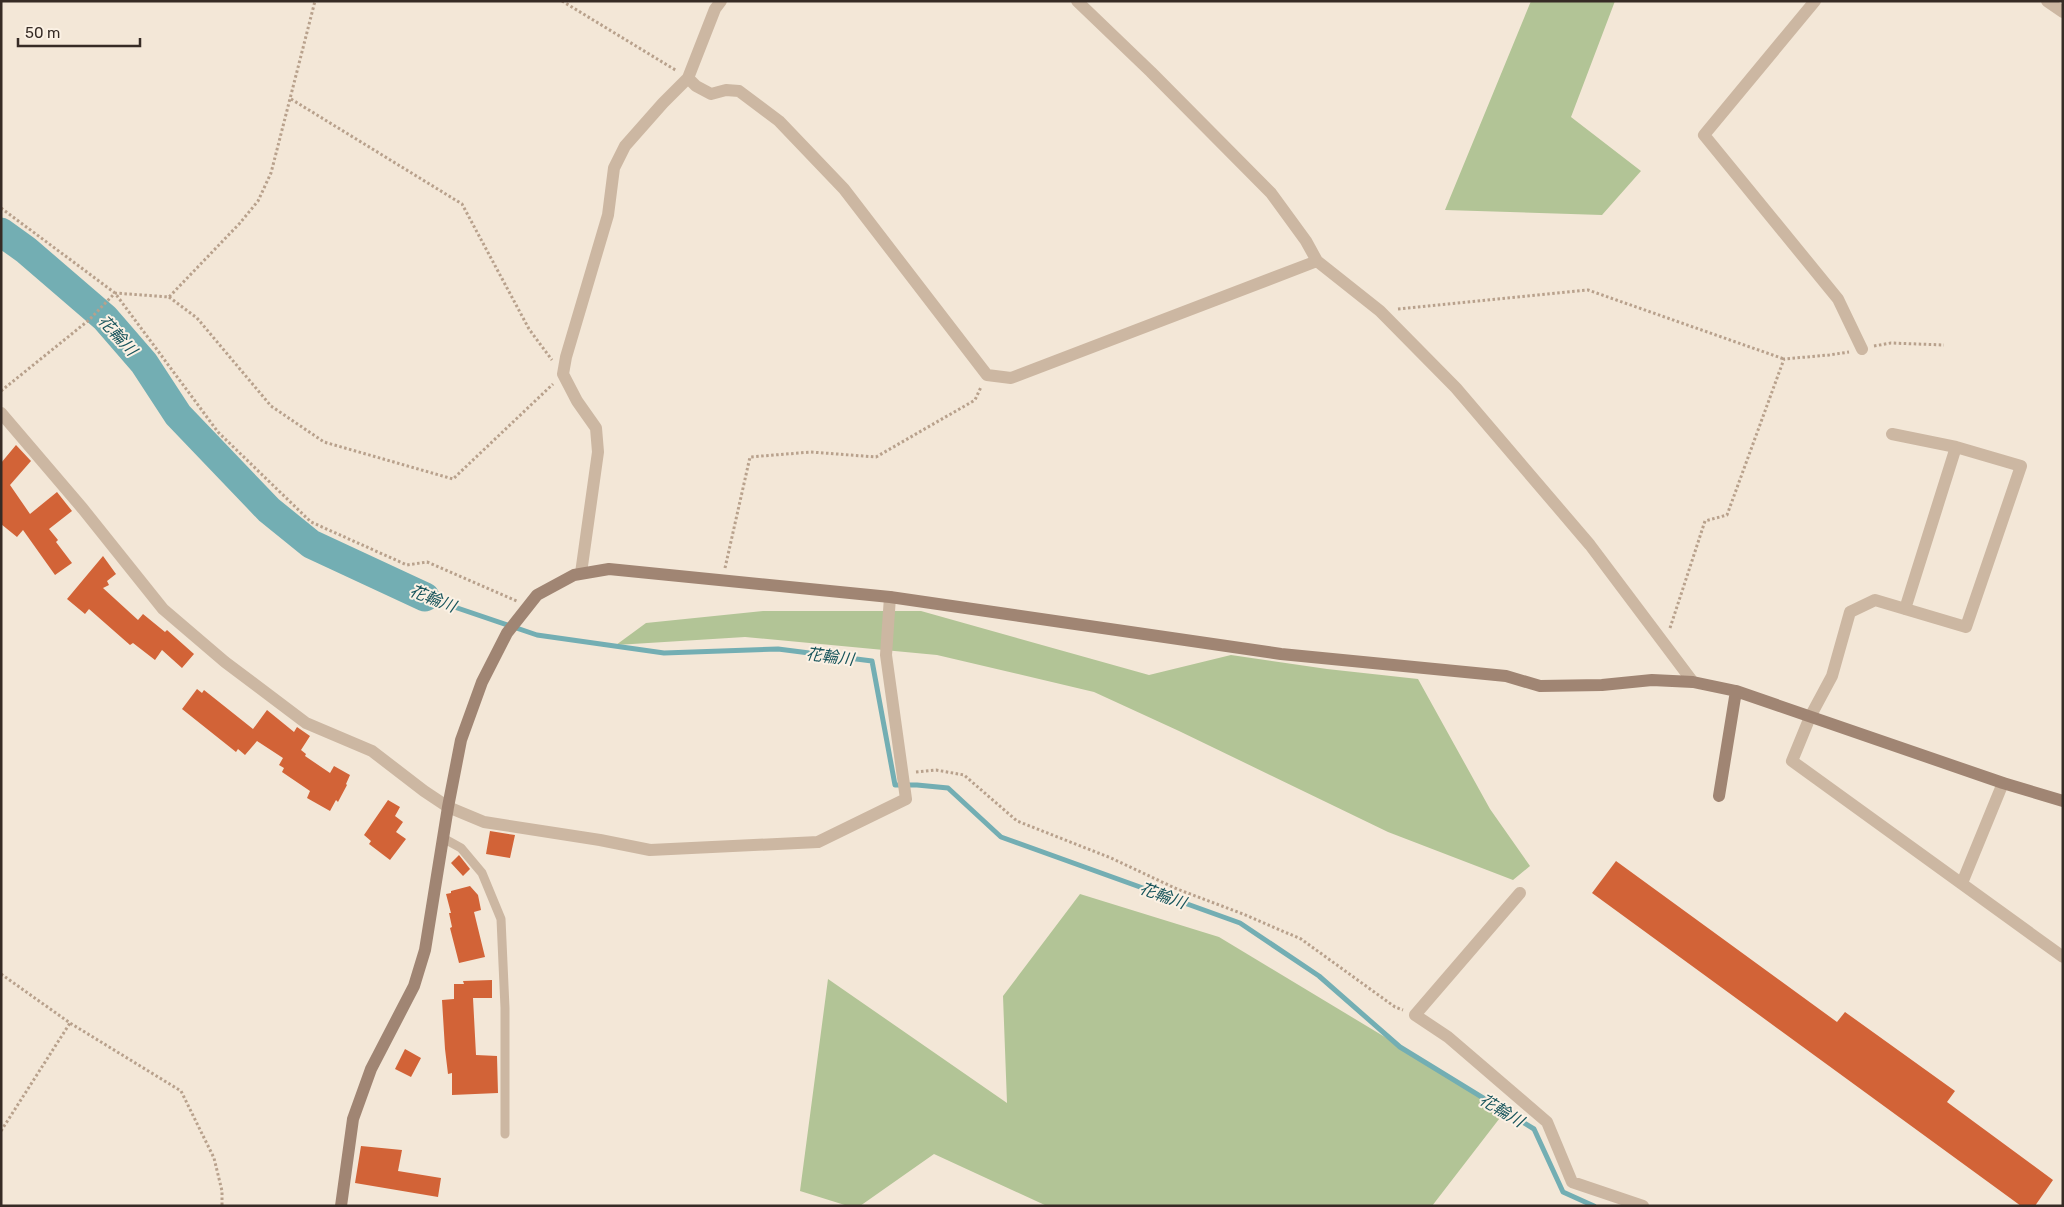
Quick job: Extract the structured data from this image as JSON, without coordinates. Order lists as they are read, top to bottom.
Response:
{
  "water": ["花輪川"],
  "scale_bar": "50 m"
}
